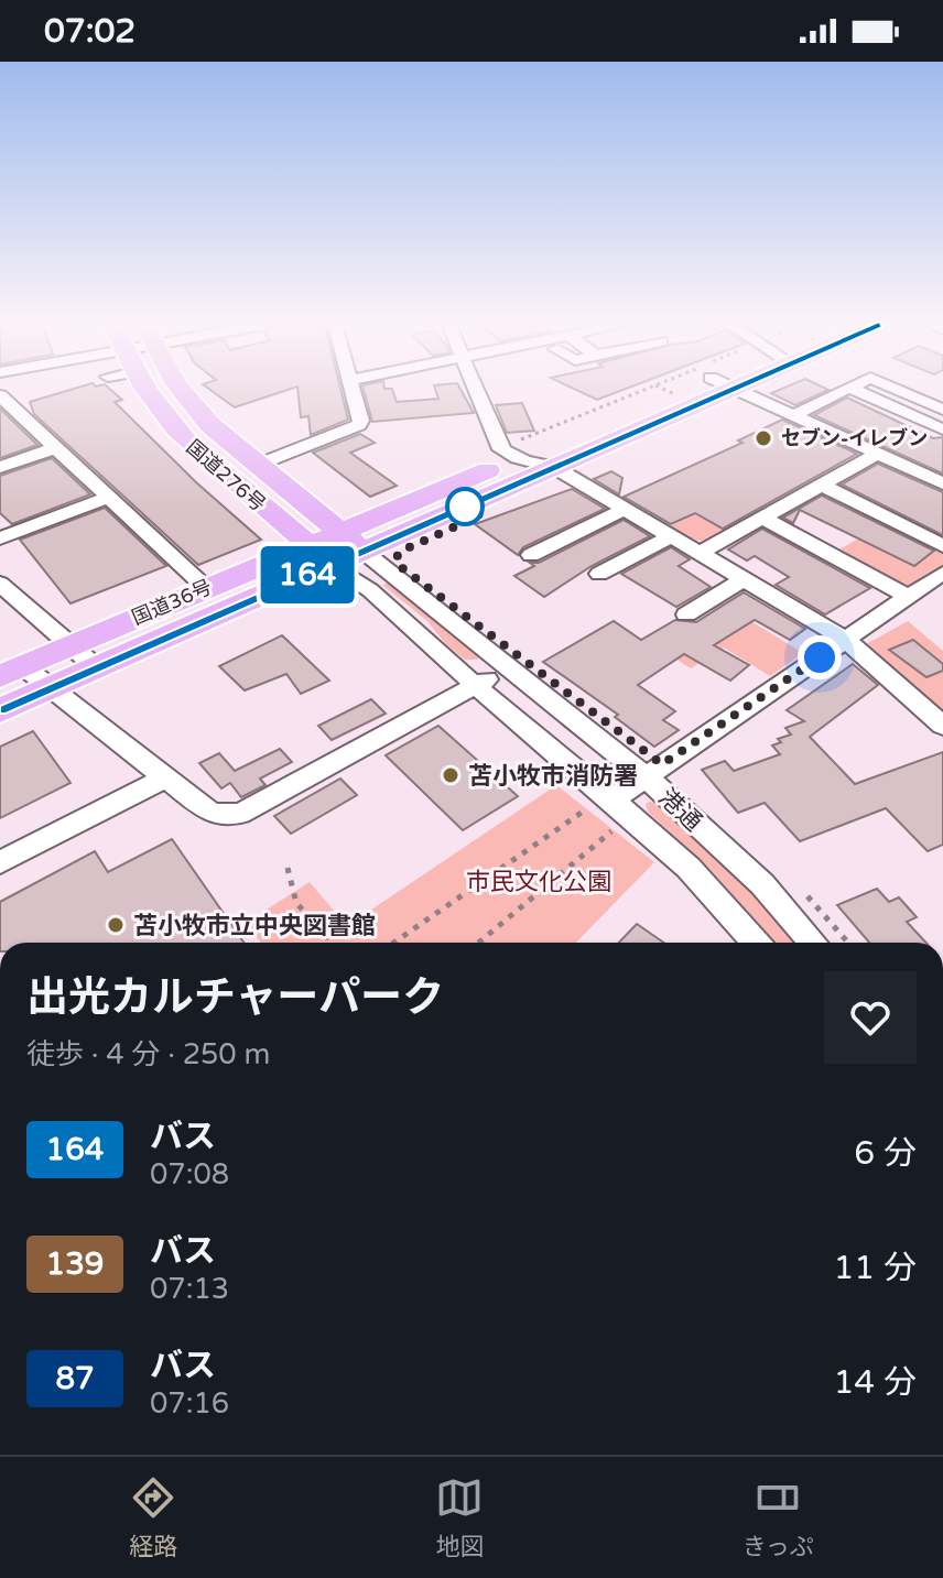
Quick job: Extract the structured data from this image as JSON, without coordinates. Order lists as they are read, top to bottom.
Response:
{
  "streets": {
    "highway": ["国道276号", "国道36号"],
    "street": ["港通"]
  },
  "crossings": [
    ["国道276号", "国道36号"],
    ["国道276号", "港通"],
    ["国道36号", "港通"]
  ],
  "parks": ["市民文化公園"],
  "places": ["セブン-イレブン", "苫小牧市消防署", "苫小牧市立中央図書館"],
  "lines": ["bus line 164"],
  "page": {
    "status": "07:02",
    "on_map": "164",
    "heading": ["出光カルチャーパーク", "徒歩 · 4 分 · 250 m"],
    "list": [
      {
        "mark": "164",
        "name": "バス",
        "note": "07:08",
        "value": "6 分"
      },
      {
        "mark": "139",
        "name": "バス",
        "note": "07:13",
        "value": "11 分"
      },
      {
        "mark": "87",
        "name": "バス",
        "note": "07:16",
        "value": "14 分"
      }
    ],
    "tabs": ["経路", "地図", "きっぷ"]
  }
}
